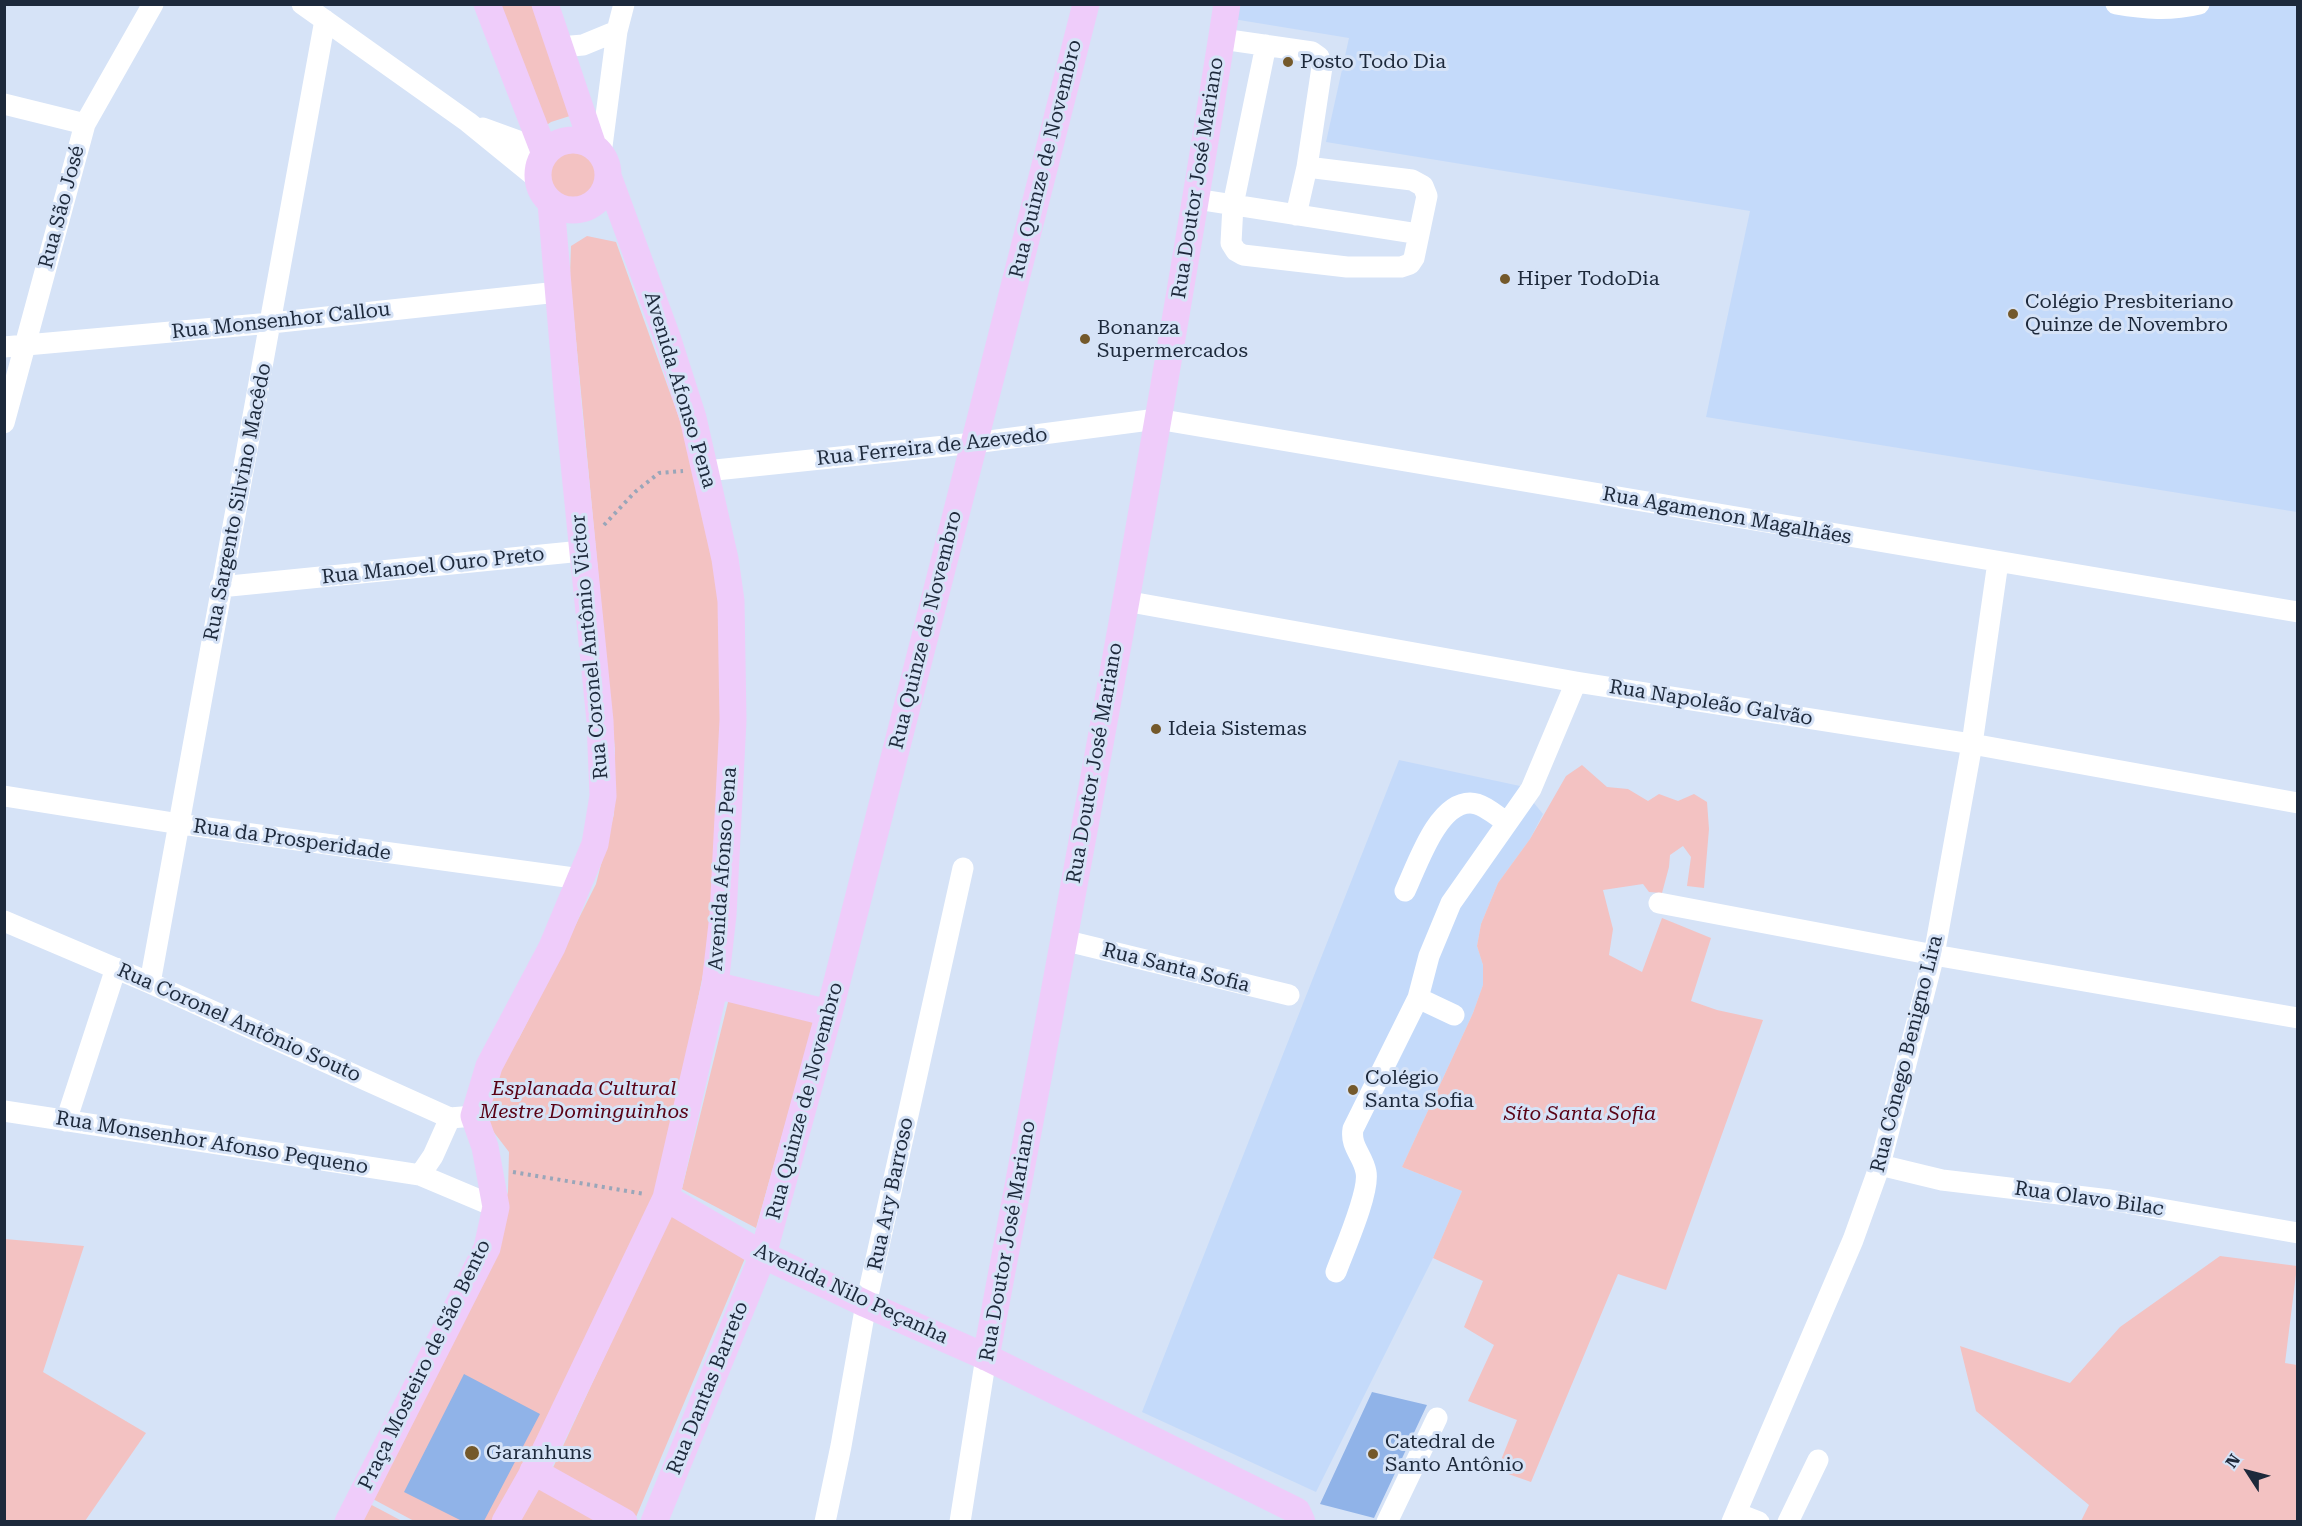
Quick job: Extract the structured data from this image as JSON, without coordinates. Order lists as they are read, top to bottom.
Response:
{
  "streets": {
    "main road": [
      "Rua Quinze de Novembro",
      "Rua Doutor José Mariano",
      "Avenida Afonso Pena",
      "Rua Coronel Antônio Victor",
      "Avenida Nilo Peçanha",
      "Praça Mosteiro de São Bento",
      "Rua Dantas Barreto"
    ],
    "street": [
      "Rua São José",
      "Rua Monsenhor Callou",
      "Rua Ferreira de Azevedo",
      "Rua Sargento Silvino Macêdo",
      "Rua Agamenon Magalhães",
      "Rua Manoel Ouro Preto",
      "Rua Napoleão Galvão",
      "Rua da Prosperidade",
      "Rua Santa Sofia",
      "Rua Coronel Antônio Souto",
      "Rua Cônego Benigno Lira",
      "Rua Monsenhor Afonso Pequeno",
      "Rua Ary Barroso",
      "Rua Olavo Bilac"
    ]
  },
  "crossings": [
    ["Rua Quinze de Novembro", "Rua Ferreira de Azevedo"],
    ["Rua Quinze de Novembro", "Avenida Nilo Peçanha"],
    ["Rua Quinze de Novembro", "Rua Dantas Barreto"],
    ["Rua Doutor José Mariano", "Rua Ferreira de Azevedo"],
    ["Rua Doutor José Mariano", "Rua Agamenon Magalhães"],
    ["Rua Doutor José Mariano", "Rua Napoleão Galvão"],
    ["Rua Doutor José Mariano", "Rua Santa Sofia"],
    ["Rua Doutor José Mariano", "Avenida Nilo Peçanha"],
    ["Rua São José", "Rua Monsenhor Callou"],
    ["Rua Monsenhor Callou", "Rua Sargento Silvino Macêdo"],
    ["Rua Monsenhor Callou", "Rua Coronel Antônio Victor"],
    ["Avenida Afonso Pena", "Rua Ferreira de Azevedo"],
    ["Avenida Afonso Pena", "Rua Coronel Antônio Victor"],
    ["Avenida Afonso Pena", "Avenida Nilo Peçanha"],
    ["Rua Ferreira de Azevedo", "Rua Agamenon Magalhães"],
    ["Rua Sargento Silvino Macêdo", "Rua Manoel Ouro Preto"],
    ["Rua Sargento Silvino Macêdo", "Rua da Prosperidade"],
    ["Rua Sargento Silvino Macêdo", "Rua Coronel Antônio Souto"],
    ["Rua Agamenon Magalhães", "Rua Cônego Benigno Lira"],
    ["Rua Manoel Ouro Preto", "Rua Coronel Antônio Victor"],
    ["Rua Coronel Antônio Victor", "Rua da Prosperidade"],
    ["Rua Coronel Antônio Victor", "Rua Coronel Antônio Souto"],
    ["Rua Napoleão Galvão", "Rua Cônego Benigno Lira"],
    ["Rua Cônego Benigno Lira", "Rua Olavo Bilac"],
    ["Rua Monsenhor Afonso Pequeno", "Praça Mosteiro de São Bento"],
    ["Rua Ary Barroso", "Avenida Nilo Peçanha"],
    ["Avenida Nilo Peçanha", "Rua Dantas Barreto"]
  ],
  "parks": ["Esplanada Cultural Mestre Dominguinhos", "Síto Santa Sofia"],
  "places": [
    "Posto Todo Dia",
    "Hiper TodoDia",
    "Colégio Presbiteriano Quinze de Novembro",
    "Bonanza Supermercados",
    "Ideia Sistemas",
    "Colégio Santa Sofia",
    "Garanhuns",
    "Catedral de Santo Antônio"
  ],
  "north": "top left"
}
